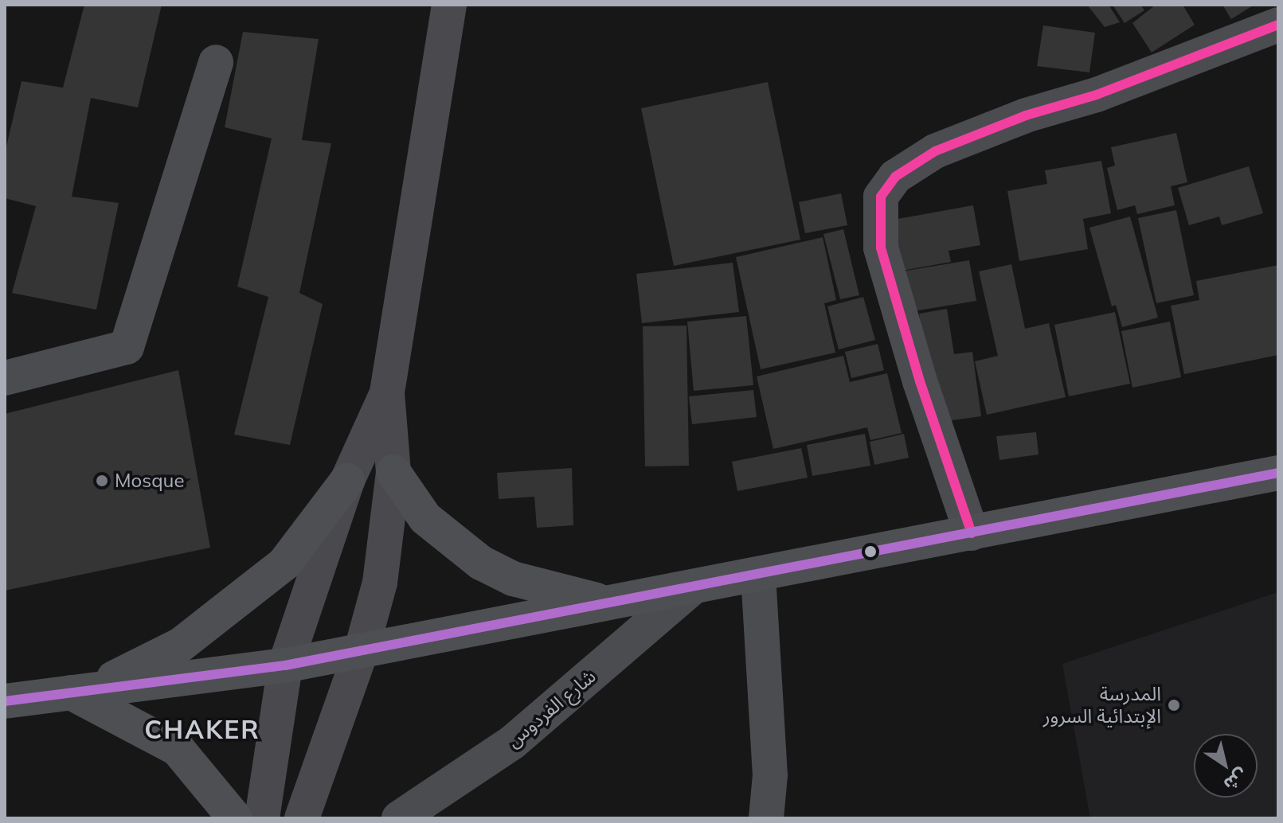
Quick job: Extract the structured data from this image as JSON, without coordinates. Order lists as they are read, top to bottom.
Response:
{
  "streets": {
    "street": ["شارع الفردوس"]
  },
  "districts": ["CHAKER"],
  "places": ["Mosque", "المدرسة الإبتدائية السرور"],
  "north": "bottom right"
}
